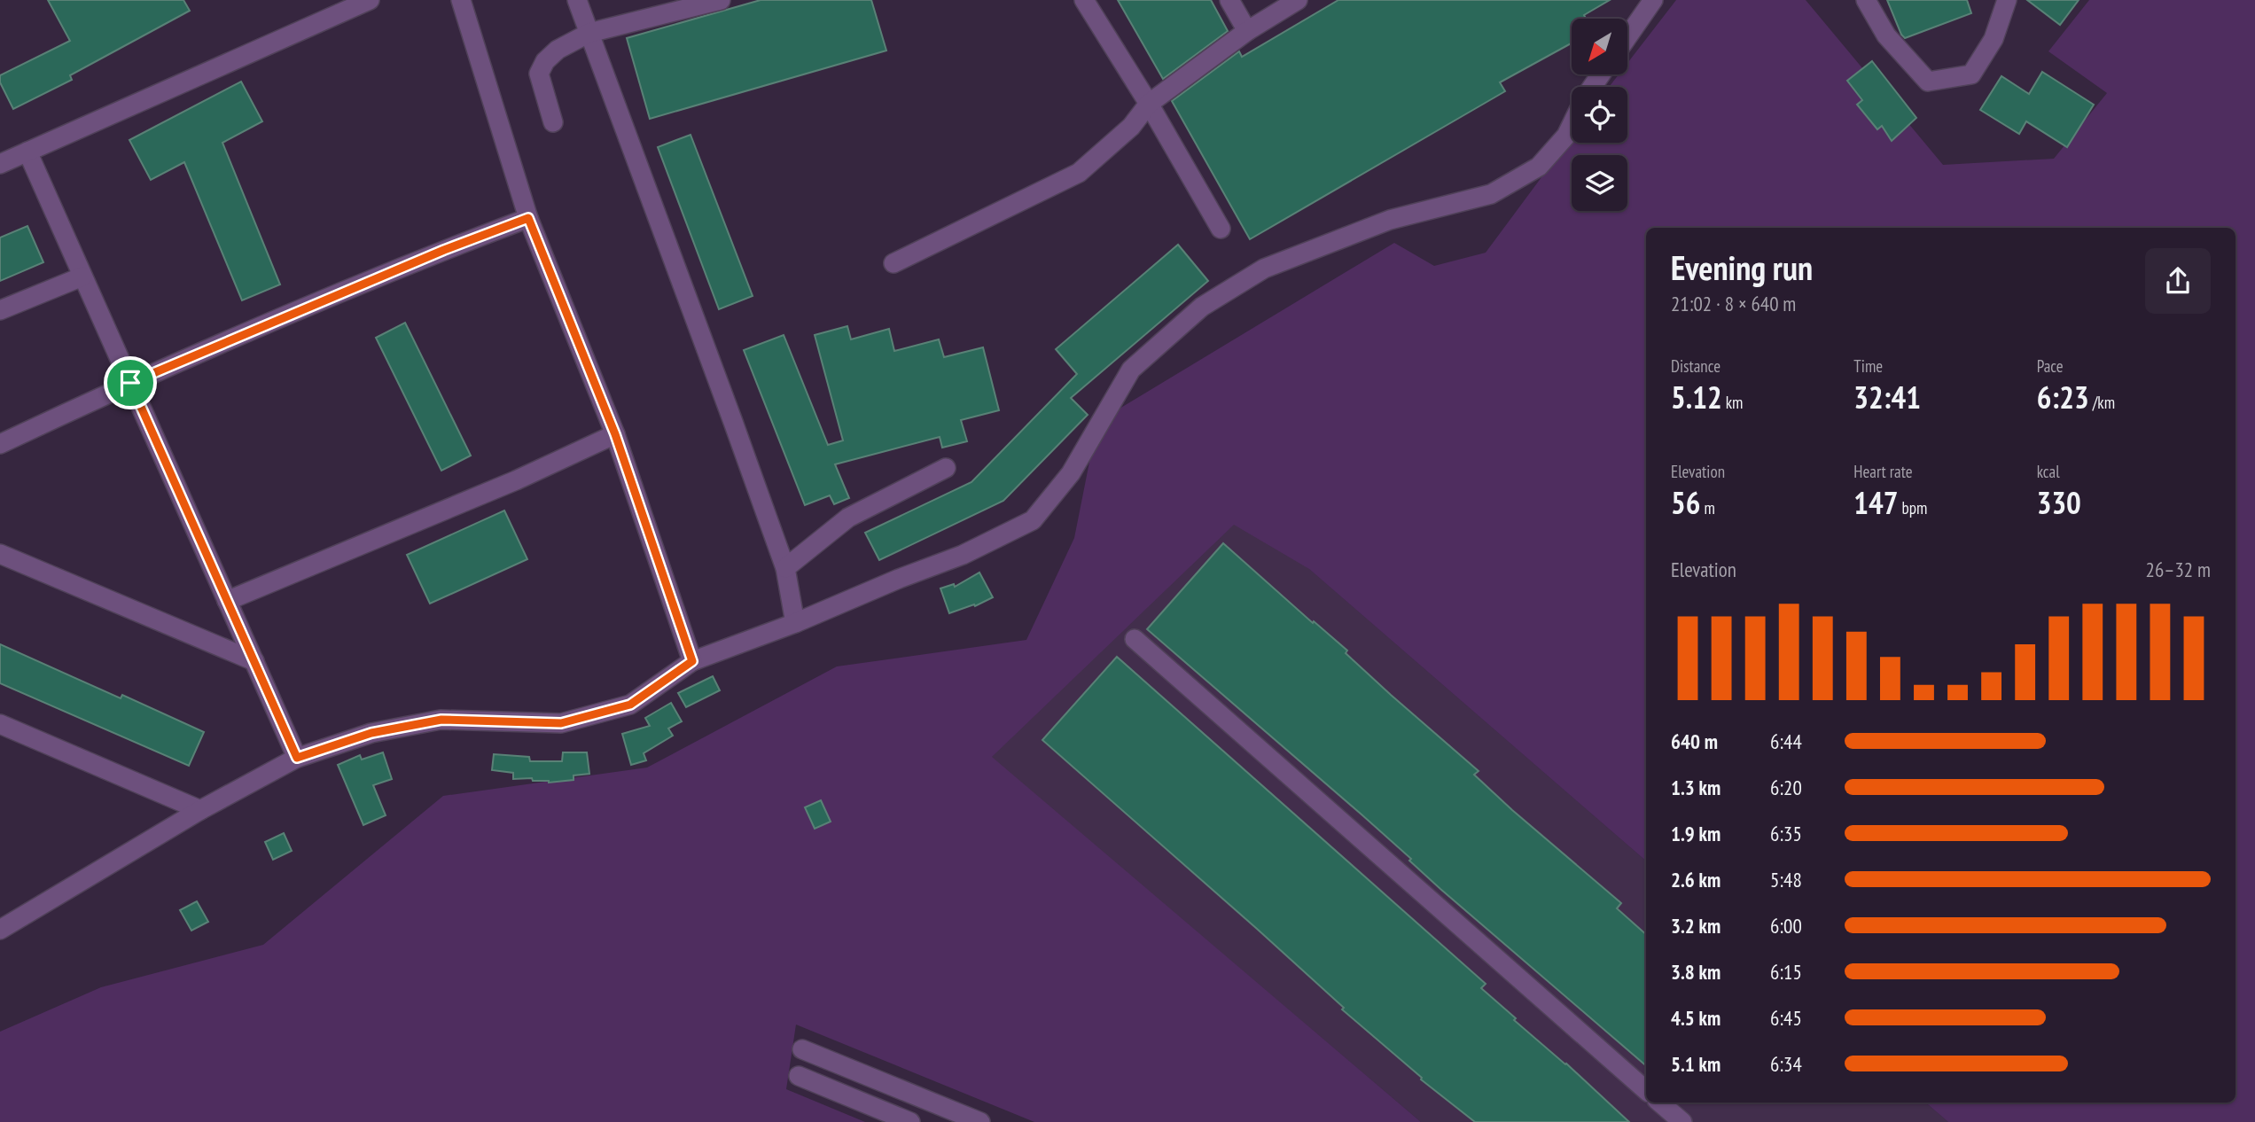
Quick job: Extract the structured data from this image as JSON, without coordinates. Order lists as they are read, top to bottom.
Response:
{
  "north": "bottom left",
  "page": {
    "heading": ["Evening run", "21:02 · 8 × 640 m"],
    "stats": [
      ["Distance", "5.12 km"],
      ["Time", "32:41"],
      ["Pace", "6:23 /km"],
      ["Elevation", "56 m"],
      ["Heart rate", "147 bpm"],
      ["kcal", "330"]
    ],
    "chart": ["Elevation", "26–32 m"],
    "list": [
      {
        "name": "640 m",
        "note": "6:44"
      },
      {
        "name": "1.3 km",
        "note": "6:20"
      },
      {
        "name": "1.9 km",
        "note": "6:35"
      },
      {
        "name": "2.6 km",
        "note": "5:48"
      },
      {
        "name": "3.2 km",
        "note": "6:00"
      },
      {
        "name": "3.8 km",
        "note": "6:15"
      },
      {
        "name": "4.5 km",
        "note": "6:45"
      },
      {
        "name": "5.1 km",
        "note": "6:34"
      }
    ]
  }
}
